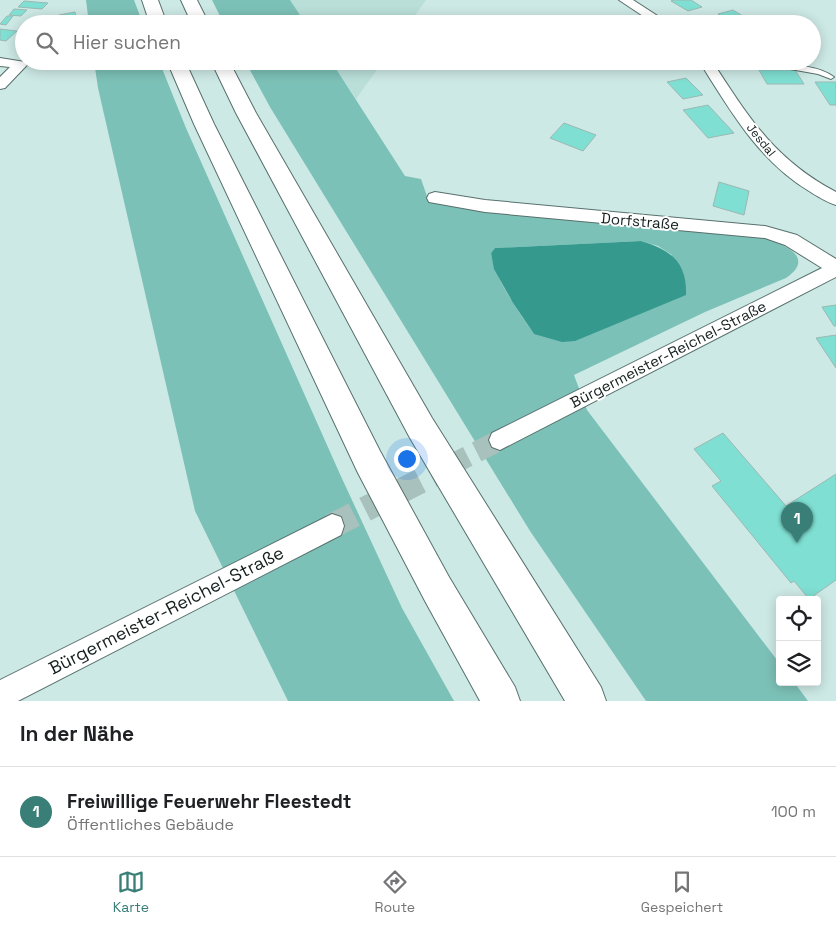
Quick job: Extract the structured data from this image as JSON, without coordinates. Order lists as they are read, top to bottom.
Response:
{
  "streets": {
    "street": ["Jesdal", "Dorfstraße", "Bürgermeister-Reichel-Straße"]
  },
  "crossings": [
    ["Dorfstraße", "Bürgermeister-Reichel-Straße"]
  ],
  "page": {
    "search": "Hier suchen",
    "pins": "1",
    "heading": "In der Nähe",
    "list": [
      {
        "mark": "1",
        "name": "Freiwillige Feuerwehr Fleestedt",
        "note": "Öffentliches Gebäude",
        "value": "100 m"
      }
    ],
    "nav": ["Karte", "Route", "Gespeichert"]
  }
}
